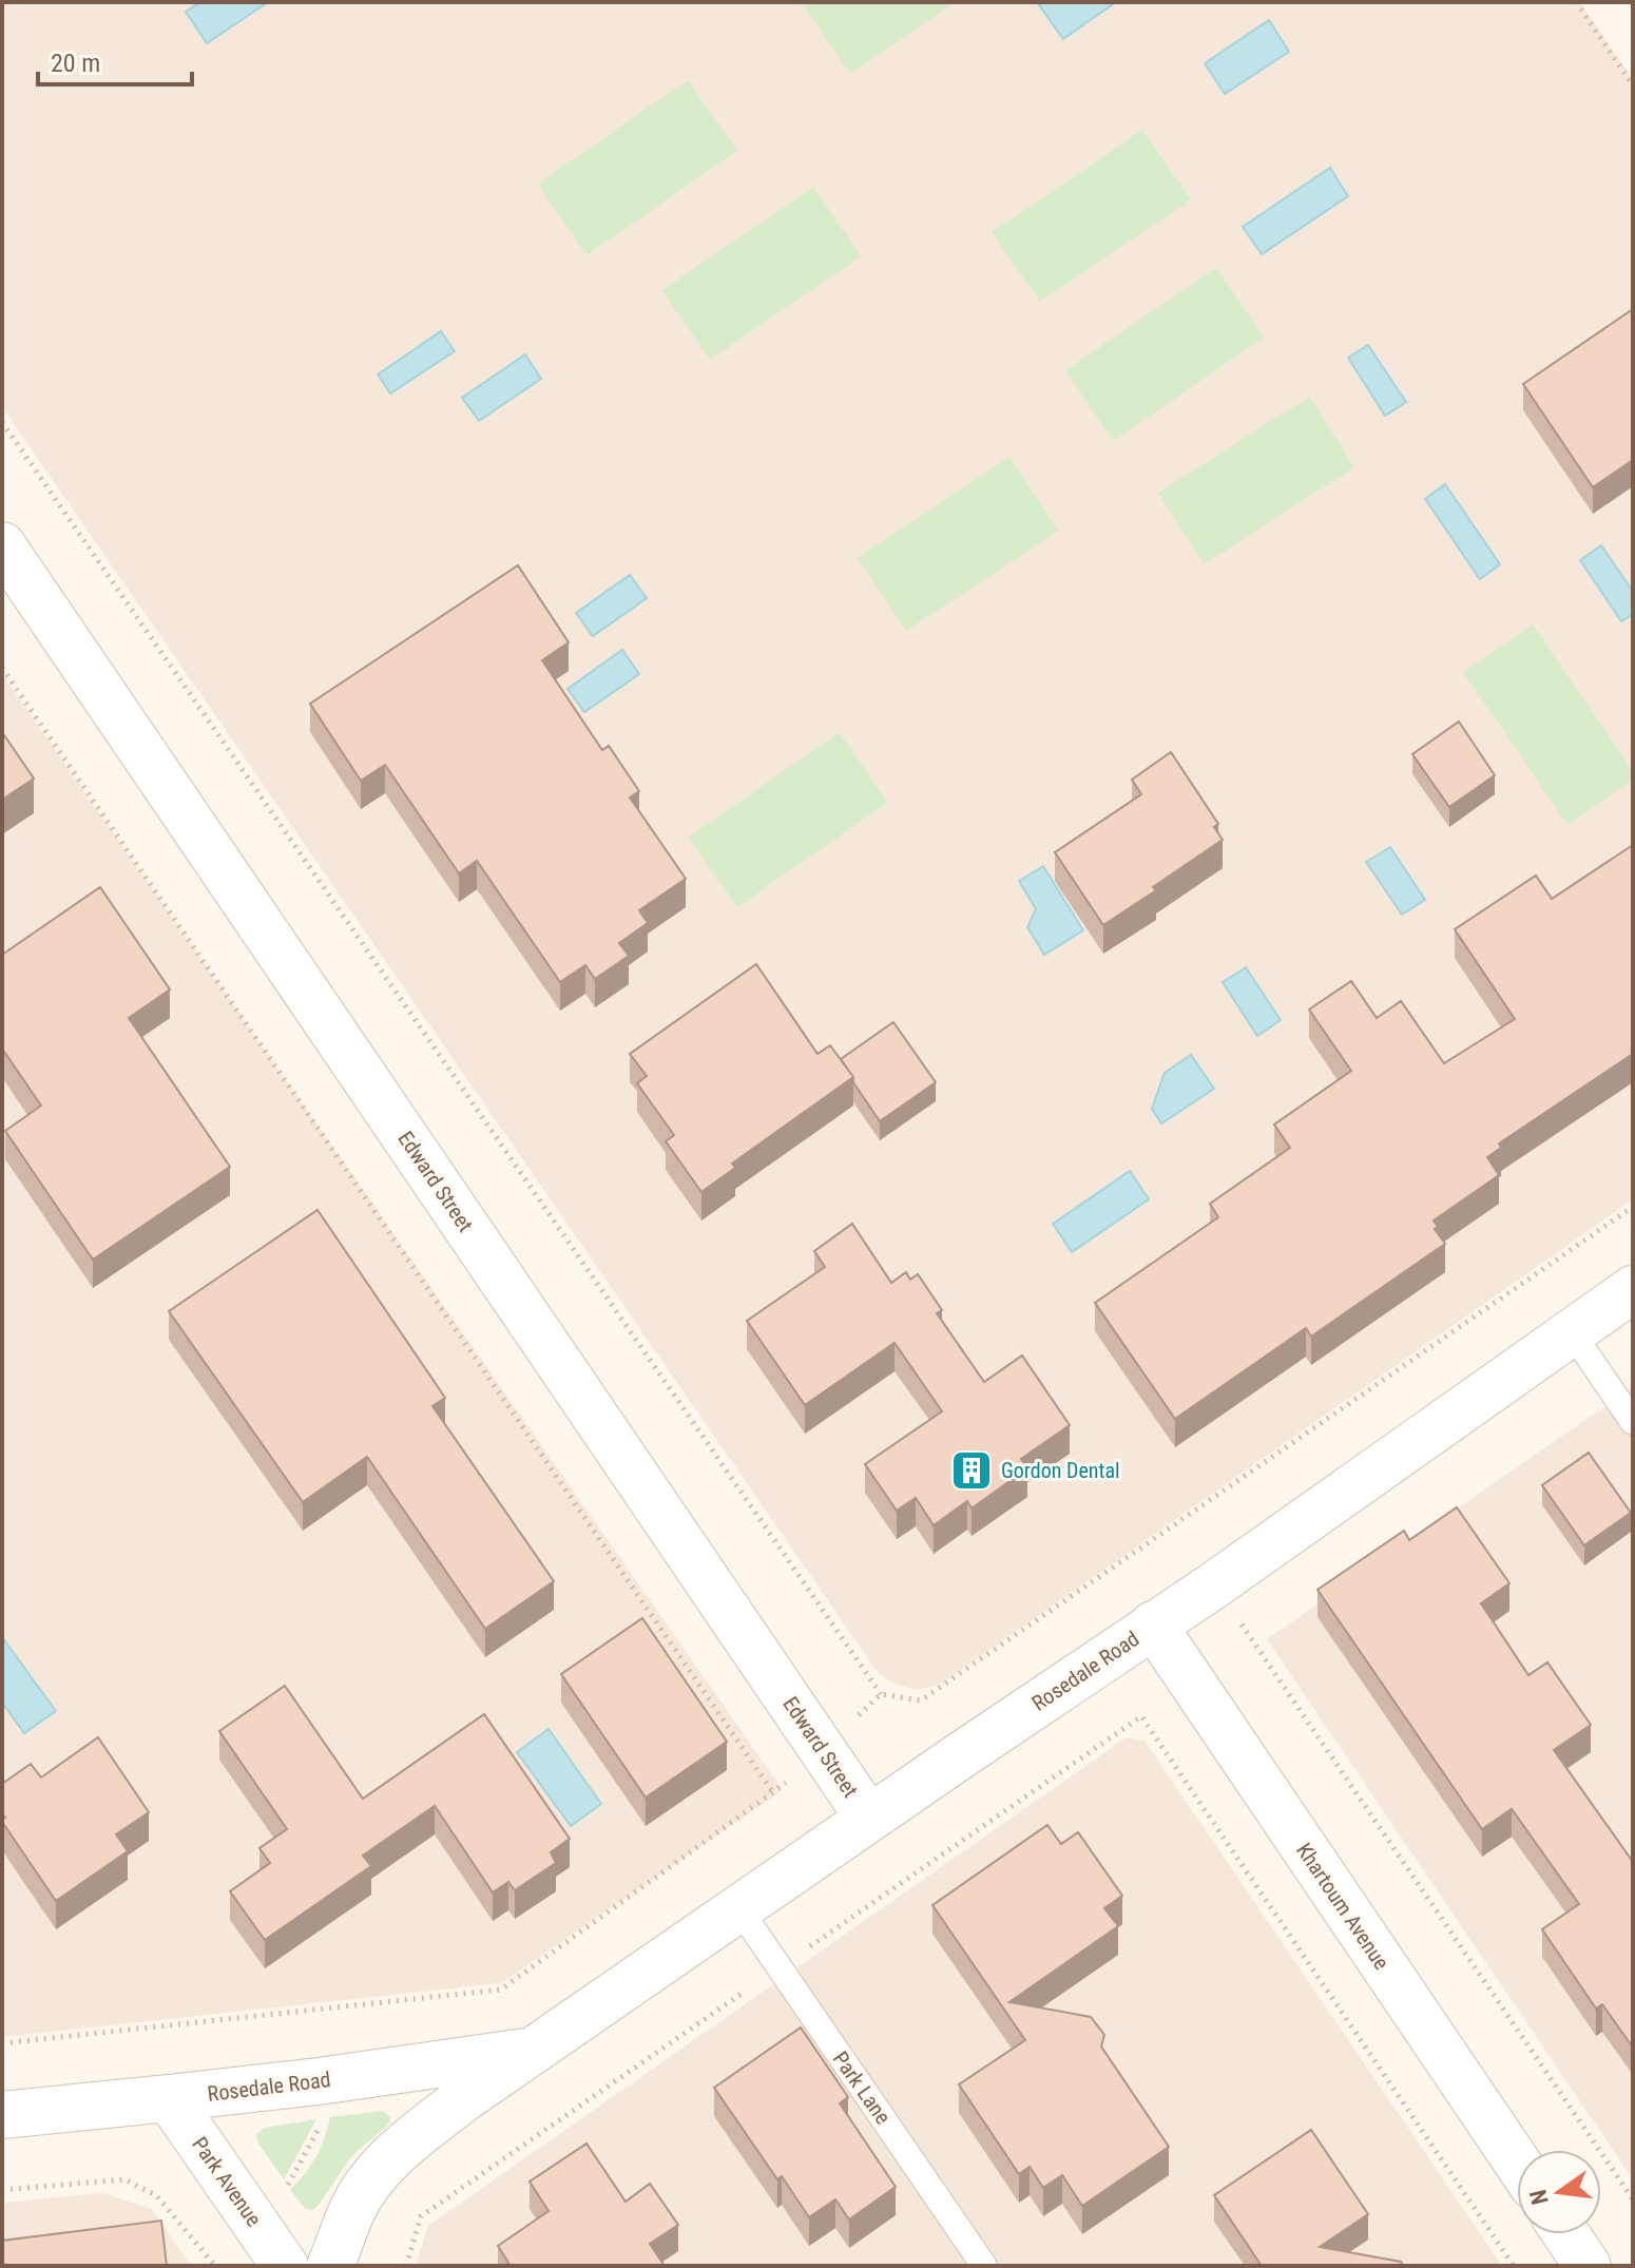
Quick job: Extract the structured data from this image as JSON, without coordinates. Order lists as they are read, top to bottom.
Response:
{
  "streets": {
    "street": [
      "Edward Street",
      "Rosedale Road",
      "Khartoum Avenue",
      "Park Avenue"
    ],
    "lane": ["Park Lane"]
  },
  "crossings": [
    ["Edward Street", "Rosedale Road"],
    ["Rosedale Road", "Khartoum Avenue"],
    ["Rosedale Road", "Park Lane"],
    ["Rosedale Road", "Park Avenue"]
  ],
  "places": {
    "building": ["Gordon Dental"]
  },
  "scale_bar": "20 m",
  "north": "left"
}
